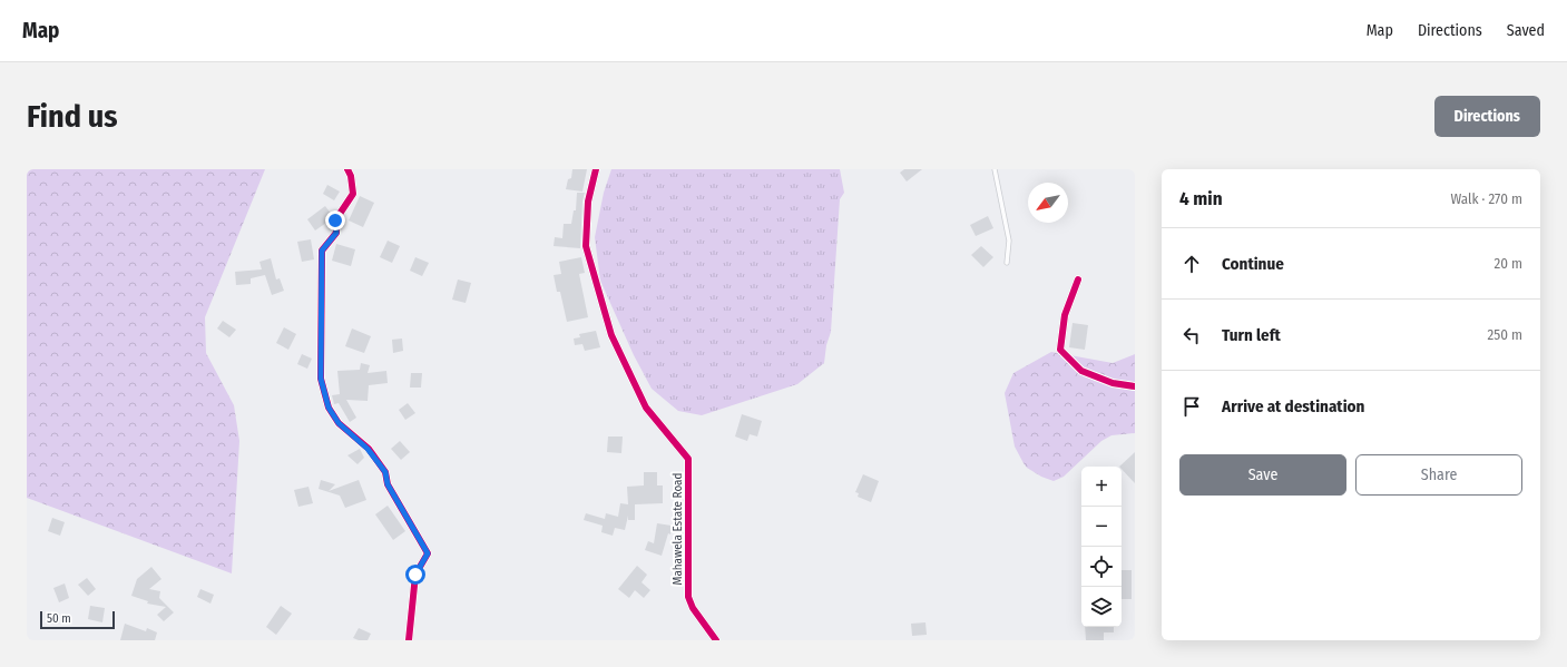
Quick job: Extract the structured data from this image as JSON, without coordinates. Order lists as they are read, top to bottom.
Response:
{
  "streets": {
    "street": ["Mahawela Estate Road"]
  },
  "scale_bar": "50 m",
  "north": "bottom left",
  "page": {
    "header": "Map",
    "nav": ["Map", "Directions", "Saved"],
    "buttons": [
      "Directions",
      ["Save", "Share"]
    ],
    "title": "Find us",
    "heading": ["4 min", "Walk · 270 m"],
    "list": [
      ["Continue", "20 m"],
      ["Turn left", "250 m"],
      "Arrive at destination"
    ],
    "map_buttons": ["+", "−"],
    "scale": "50 m"
  }
}
